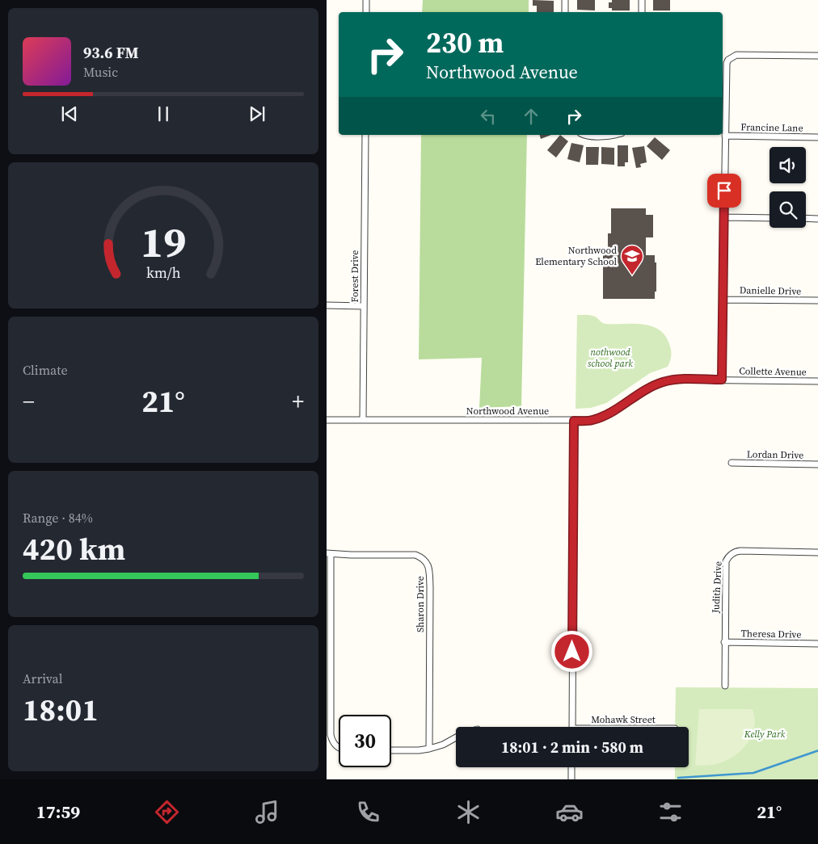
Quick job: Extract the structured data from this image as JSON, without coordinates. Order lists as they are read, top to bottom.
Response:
{
  "streets": {
    "street": [
      "Francine Lane",
      "Forest Drive",
      "Danielle Drive",
      "Collette Avenue",
      "Northwood Avenue",
      "Lordan Drive",
      "Judith Drive",
      "Sharon Drive",
      "Theresa Drive"
    ]
  },
  "crossings": [
    ["Forest Drive", "Northwood Avenue"],
    ["Collette Avenue", "Northwood Avenue"],
    ["Judith Drive", "Theresa Drive"]
  ],
  "parks": ["nothwood school park", "Kelly Park"],
  "places": {
    "school or university": ["Northwood Elementary School"]
  },
  "page": {
    "turn": ["230 m", "Northwood Avenue"],
    "song": ["93.6 FM", "Music"],
    "tile": [
      "Climate",
      ["Range · 84%", "420 km"],
      ["Arrival", "18:01"]
    ],
    "heat": ["−", "21°", "+"],
    "limit": "30",
    "trip": "18:01 · 2 min · 580 m",
    "tabs": ["17:59", "21°"],
    "gauge": ["19", "km/h"]
  }
}
